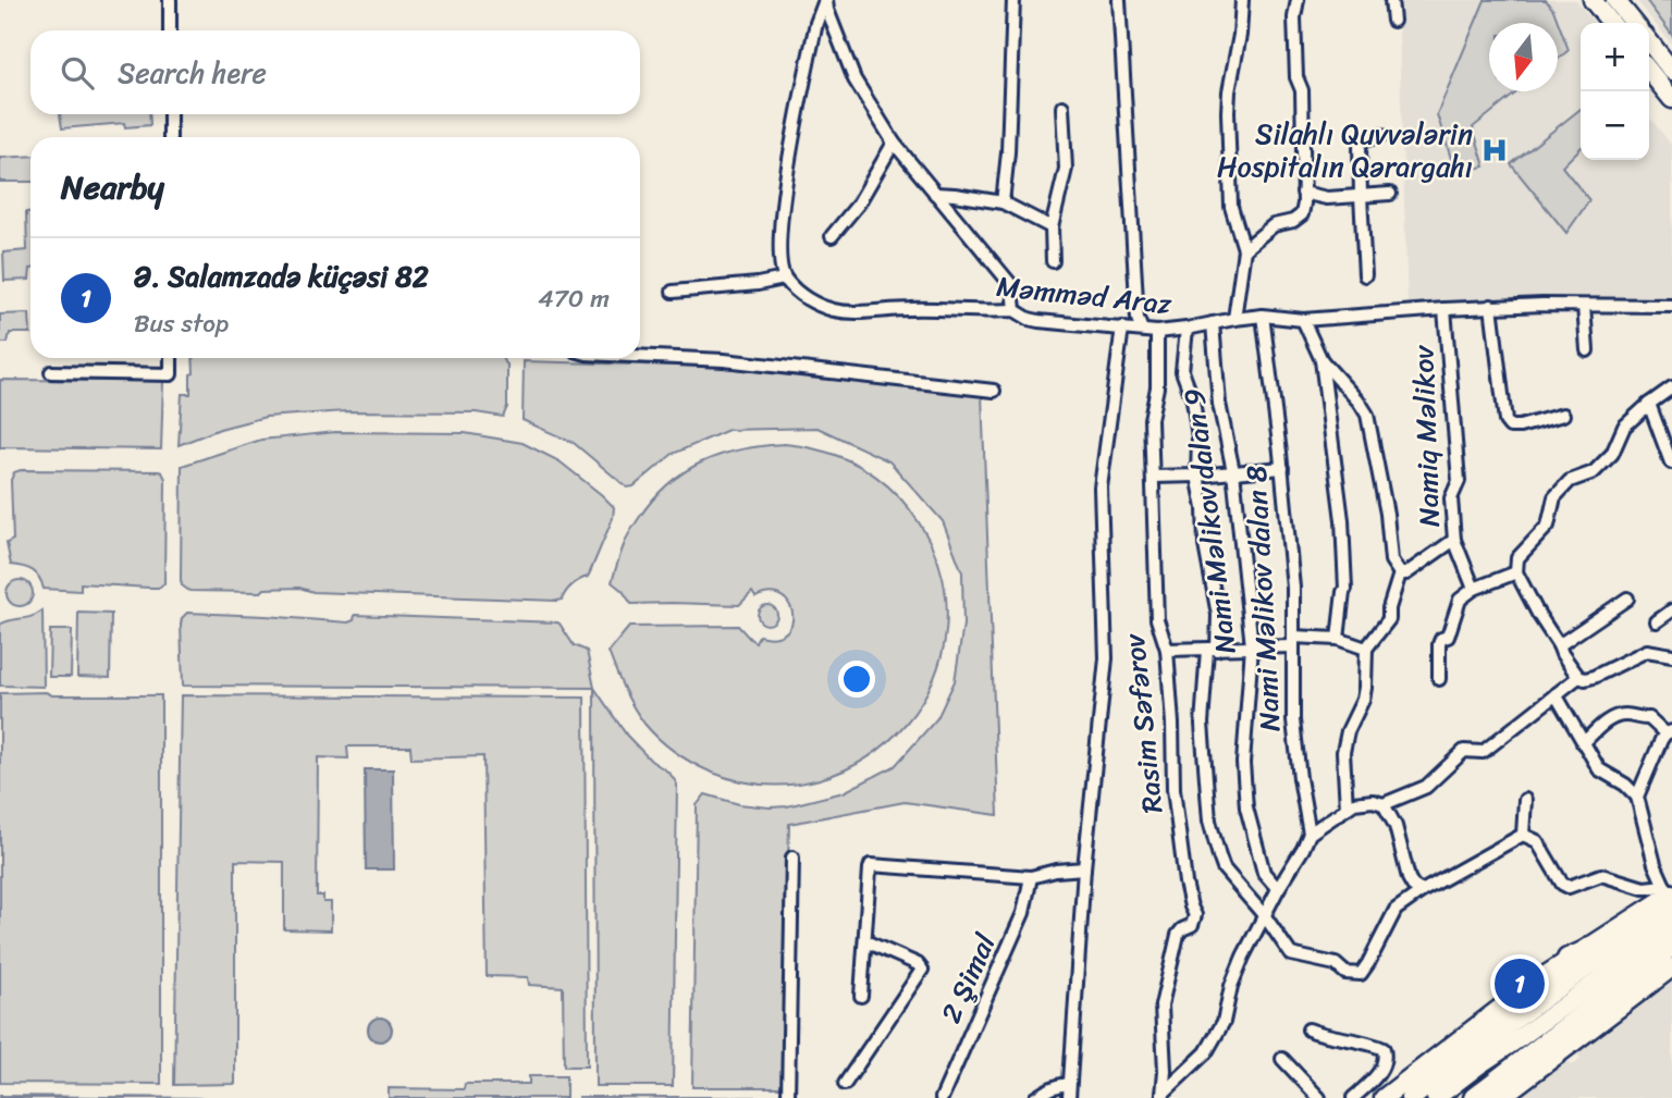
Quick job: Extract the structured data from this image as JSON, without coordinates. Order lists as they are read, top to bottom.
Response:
{
  "streets": {
    "street": [
      "Məmməd Araz",
      "Namiq Məlikov",
      "Nami Məlikov dalan 9",
      "Nami Məlikov dalan 8",
      "Rasim Səfərov",
      "2 Şimal"
    ]
  },
  "crossings": [
    ["Məmməd Araz", "Namiq Məlikov"],
    ["Məmməd Araz", "Nami Məlikov dalan 9"],
    ["Məmməd Araz", "Nami Məlikov dalan 8"],
    ["Məmməd Araz", "Rasim Səfərov"]
  ],
  "places": {
    "hospital": ["Silahlı Quvvələrin Hospitalın Qərargahı"]
  },
  "north": "bottom",
  "page": {
    "map_buttons": ["+", "−"],
    "search": "Search here",
    "heading": "Nearby",
    "list": [
      {
        "mark": "1",
        "name": "Ə. Salamzadə küçəsi 82",
        "note": "Bus stop",
        "value": "470 m"
      }
    ],
    "pins": "1"
  }
}
